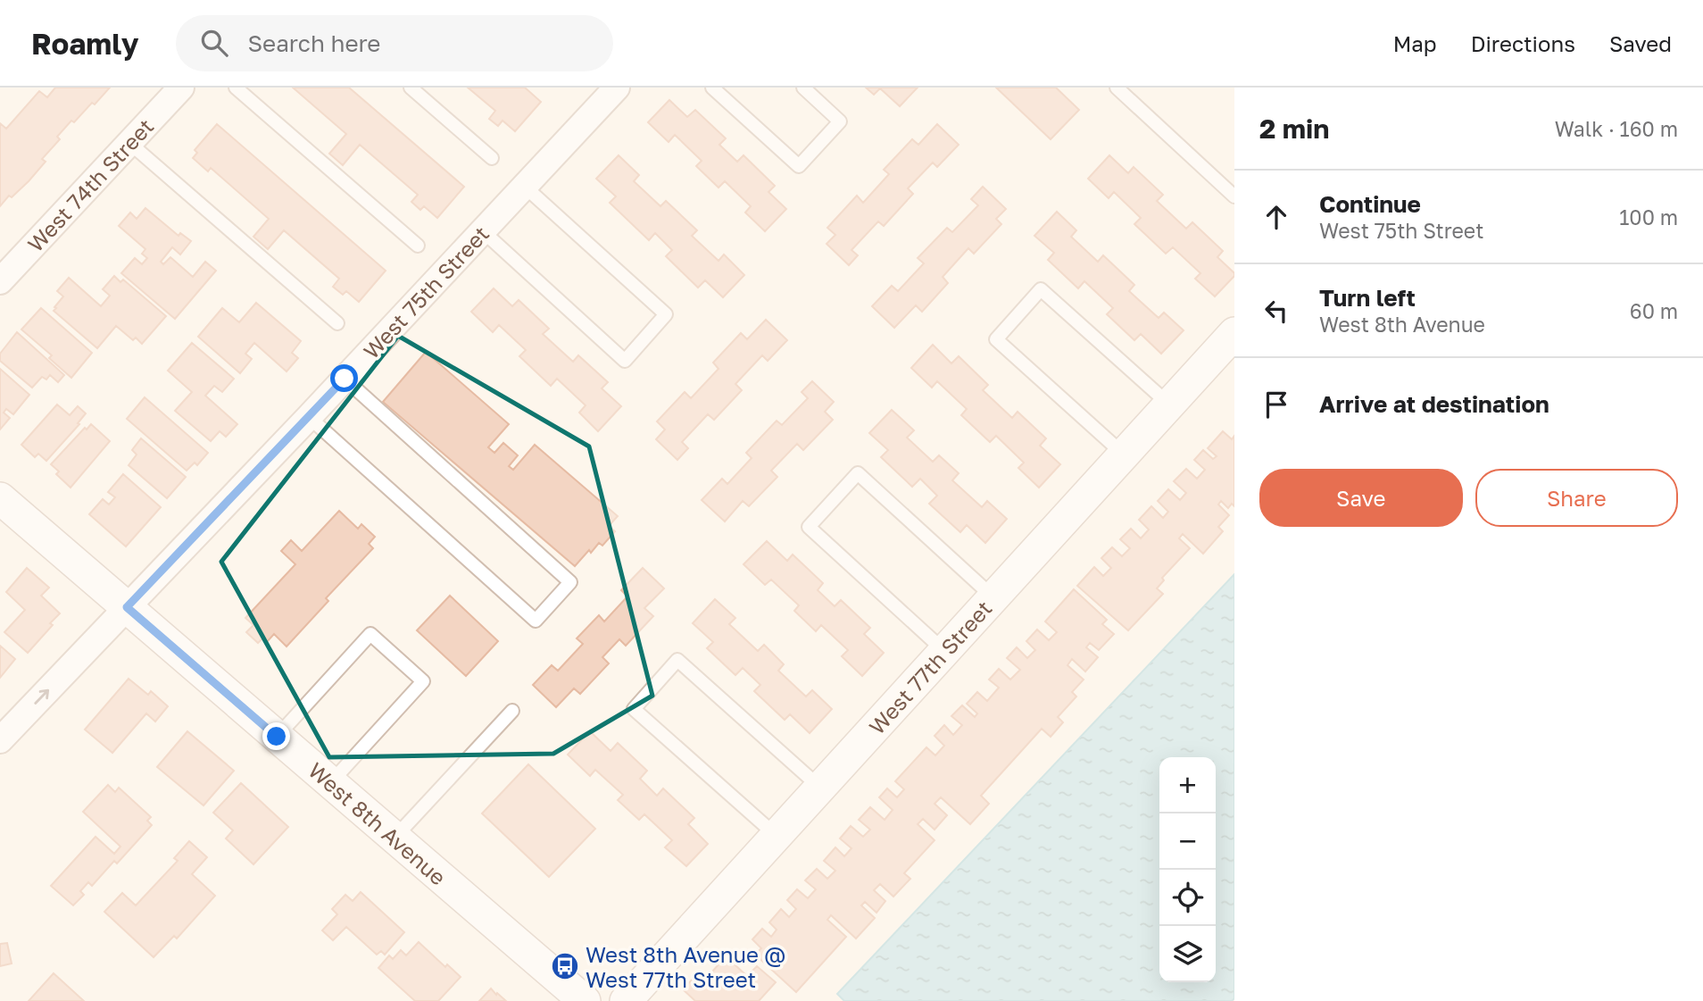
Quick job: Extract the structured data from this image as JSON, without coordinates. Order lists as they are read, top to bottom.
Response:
{
  "streets": {
    "street": [
      "West 74th Street",
      "West 75th Street",
      "West 77th Street",
      "West 8th Avenue"
    ]
  },
  "crossings": [
    ["West 75th Street", "West 8th Avenue"]
  ],
  "places": {
    "bus stop": ["West 8th Avenue @ West 77th Street"]
  },
  "page": {
    "header": "Roamly",
    "search": "Search here",
    "nav": ["Map", "Directions", "Saved"],
    "heading": ["2 min", "Walk · 160 m"],
    "list": [
      ["Continue", "West 75th Street", "100 m"],
      ["Turn left", "West 8th Avenue", "60 m"],
      "Arrive at destination"
    ],
    "buttons": ["Save", "Share"],
    "map_buttons": ["+", "−"]
  }
}
